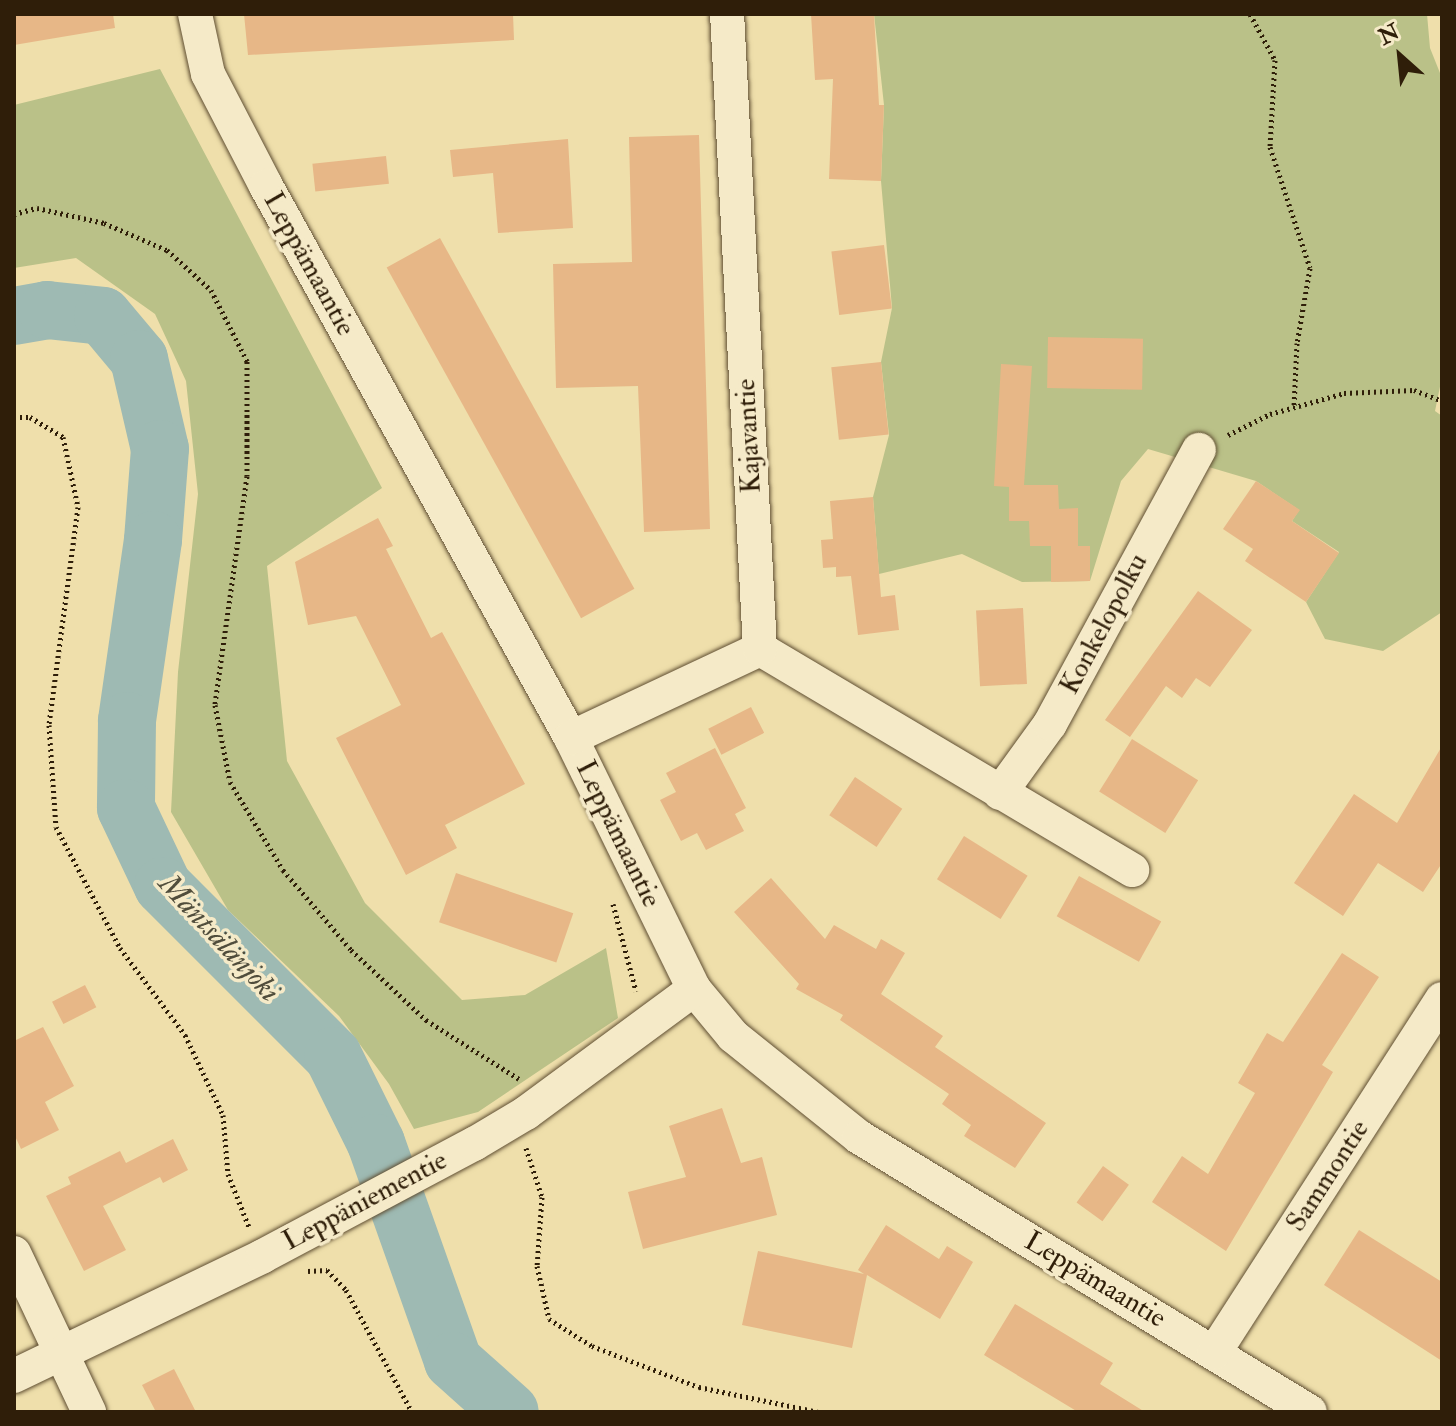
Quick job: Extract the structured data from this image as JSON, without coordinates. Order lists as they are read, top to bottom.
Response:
{
  "streets": {
    "street": [
      "Leppämaantie",
      "Kajavantie",
      "Konkelopolku",
      "Sammontie",
      "Leppäniementie"
    ]
  },
  "crossings": [
    ["Leppämaantie", "Sammontie"],
    ["Leppämaantie", "Leppäniementie"]
  ],
  "water": ["Mäntsälänjoki"],
  "north": "top left"
}
